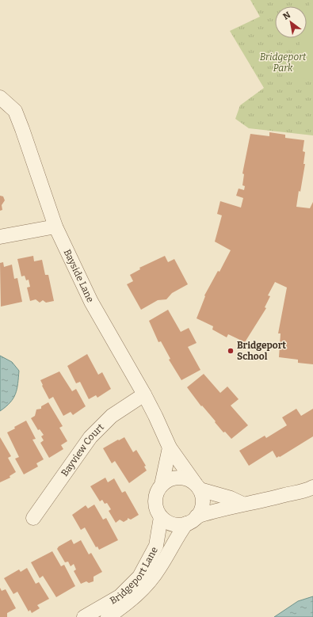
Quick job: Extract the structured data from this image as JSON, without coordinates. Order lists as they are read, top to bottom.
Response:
{
  "streets": {
    "street": ["Bayside Lane", "Bayview Court", "Bridgeport Lane"]
  },
  "crossings": [
    ["Bayside Lane", "Bayview Court"],
    ["Bayside Lane", "Bridgeport Lane"]
  ],
  "parks": ["Bridgeport Park"],
  "places": ["Bridgeport School"],
  "north": "top left"
}
